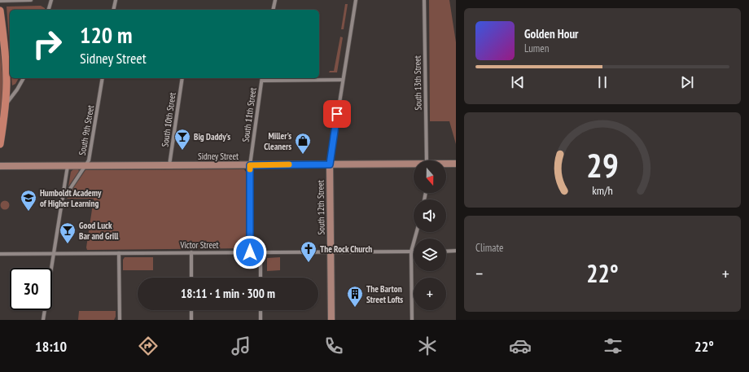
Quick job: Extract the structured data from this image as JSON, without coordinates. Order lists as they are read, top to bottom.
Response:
{
  "streets": {
    "street": [
      "South 13th Street",
      "South 11th Street",
      "South 10th Street",
      "South 9th Street",
      "Sidney Street",
      "South 12th Street",
      "Victor Street"
    ]
  },
  "crossings": [
    ["South 11th Street", "Sidney Street"],
    ["South 11th Street", "Victor Street"],
    ["South 10th Street", "Sidney Street"],
    ["South 9th Street", "Sidney Street"],
    ["Sidney Street", "South 12th Street"],
    ["South 12th Street", "Victor Street"]
  ],
  "places": {
    "bar": ["Big Daddy's", "Good Luck Bar and Grill"],
    "shop": ["Miller's Cleaners"],
    "school or university": ["Humboldt Academy of Higher Learning"],
    "church": ["The Rock Church"],
    "building": ["The Barton Street Lofts"]
  },
  "north": "bottom",
  "page": {
    "turn": ["120 m", "Sidney Street"],
    "song": ["Golden Hour", "Lumen"],
    "map_buttons": "+",
    "tile": "Climate",
    "heat": ["−", "22°", "+"],
    "limit": "30",
    "trip": "18:11 · 1 min · 300 m",
    "tabs": ["18:10", "22°"],
    "gauge": ["29", "km/h"]
  }
}
